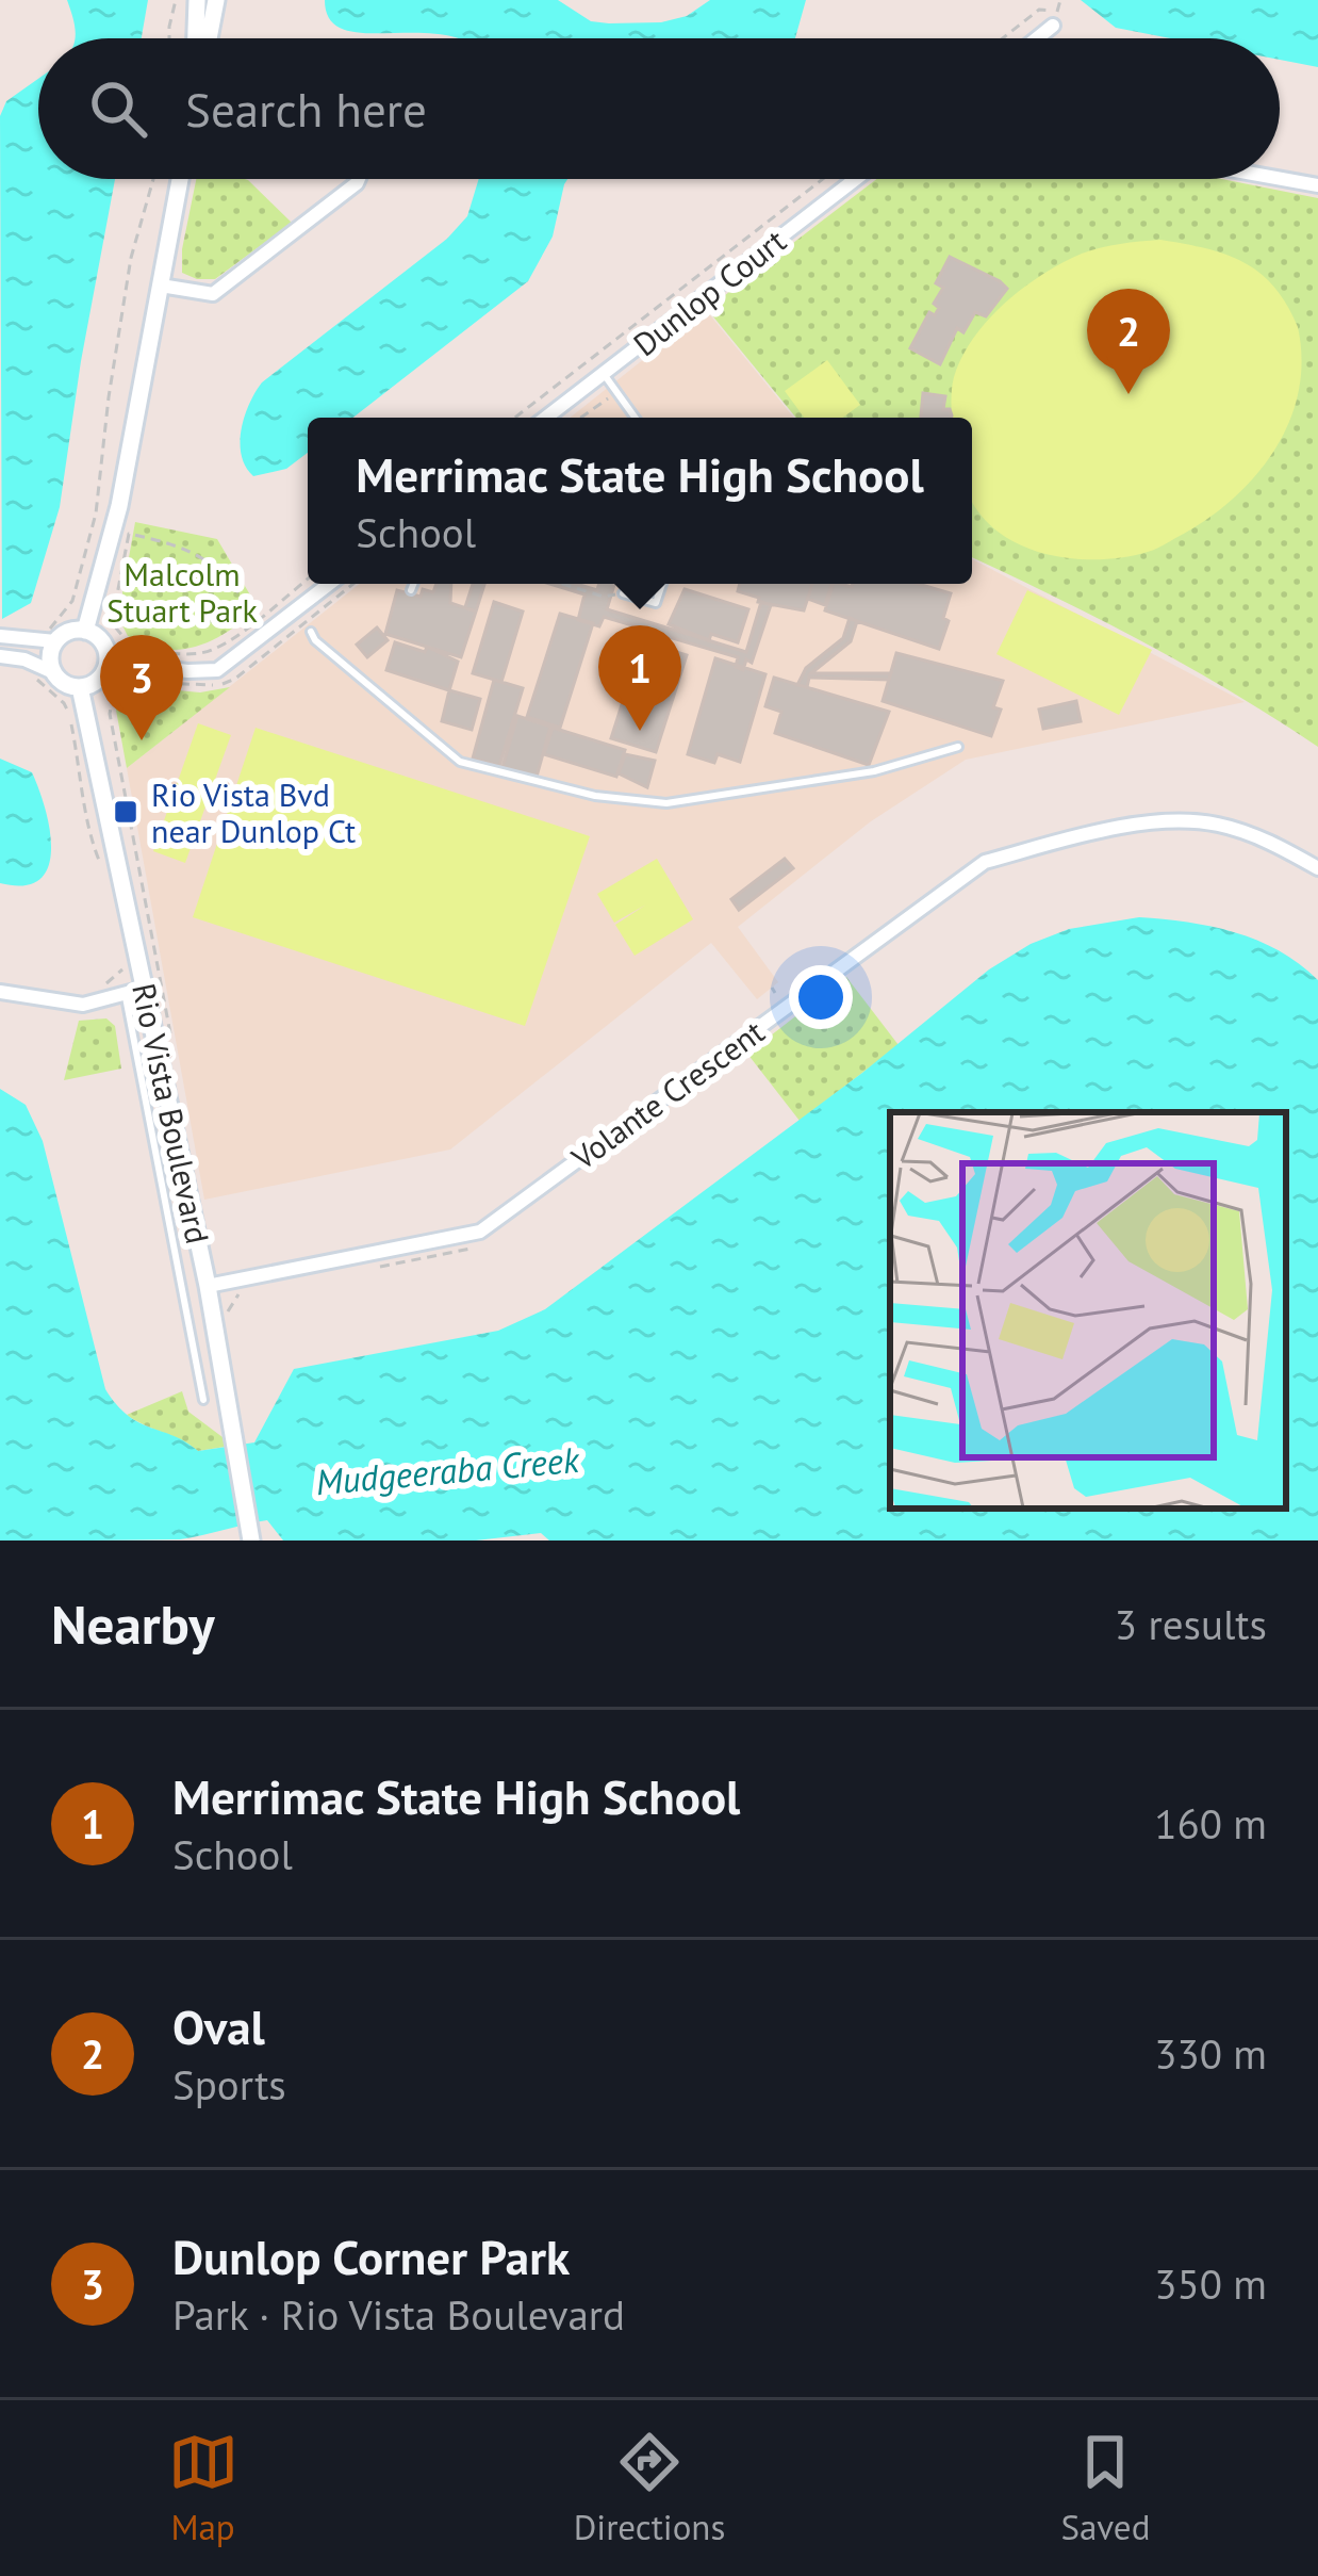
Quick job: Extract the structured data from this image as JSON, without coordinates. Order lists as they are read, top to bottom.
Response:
{
  "streets": {
    "street": ["Dunlop Court", "Volante Crescent", "Rio Vista Boulevard"]
  },
  "crossings": [
    ["Volante Crescent", "Rio Vista Boulevard"]
  ],
  "water": ["Mudgeeraba Creek"],
  "parks": ["Malcolm Stuart Park"],
  "places": {
    "transit": ["Rio Vista Bvd near Dunlop Ct"]
  },
  "page": {
    "search": "Search here",
    "pins": ["2", "1", "3"],
    "popup": ["Merrimac State High School", "School"],
    "heading": ["Nearby", "3 results"],
    "list": [
      {
        "mark": "1",
        "name": "Merrimac State High School",
        "note": "School",
        "value": "160 m"
      },
      {
        "mark": "2",
        "name": "Oval",
        "note": "Sports",
        "value": "330 m"
      },
      {
        "mark": "3",
        "name": "Dunlop Corner Park",
        "note": "Park · Rio Vista Boulevard",
        "value": "350 m"
      }
    ],
    "nav": ["Map", "Directions", "Saved"]
  }
}
